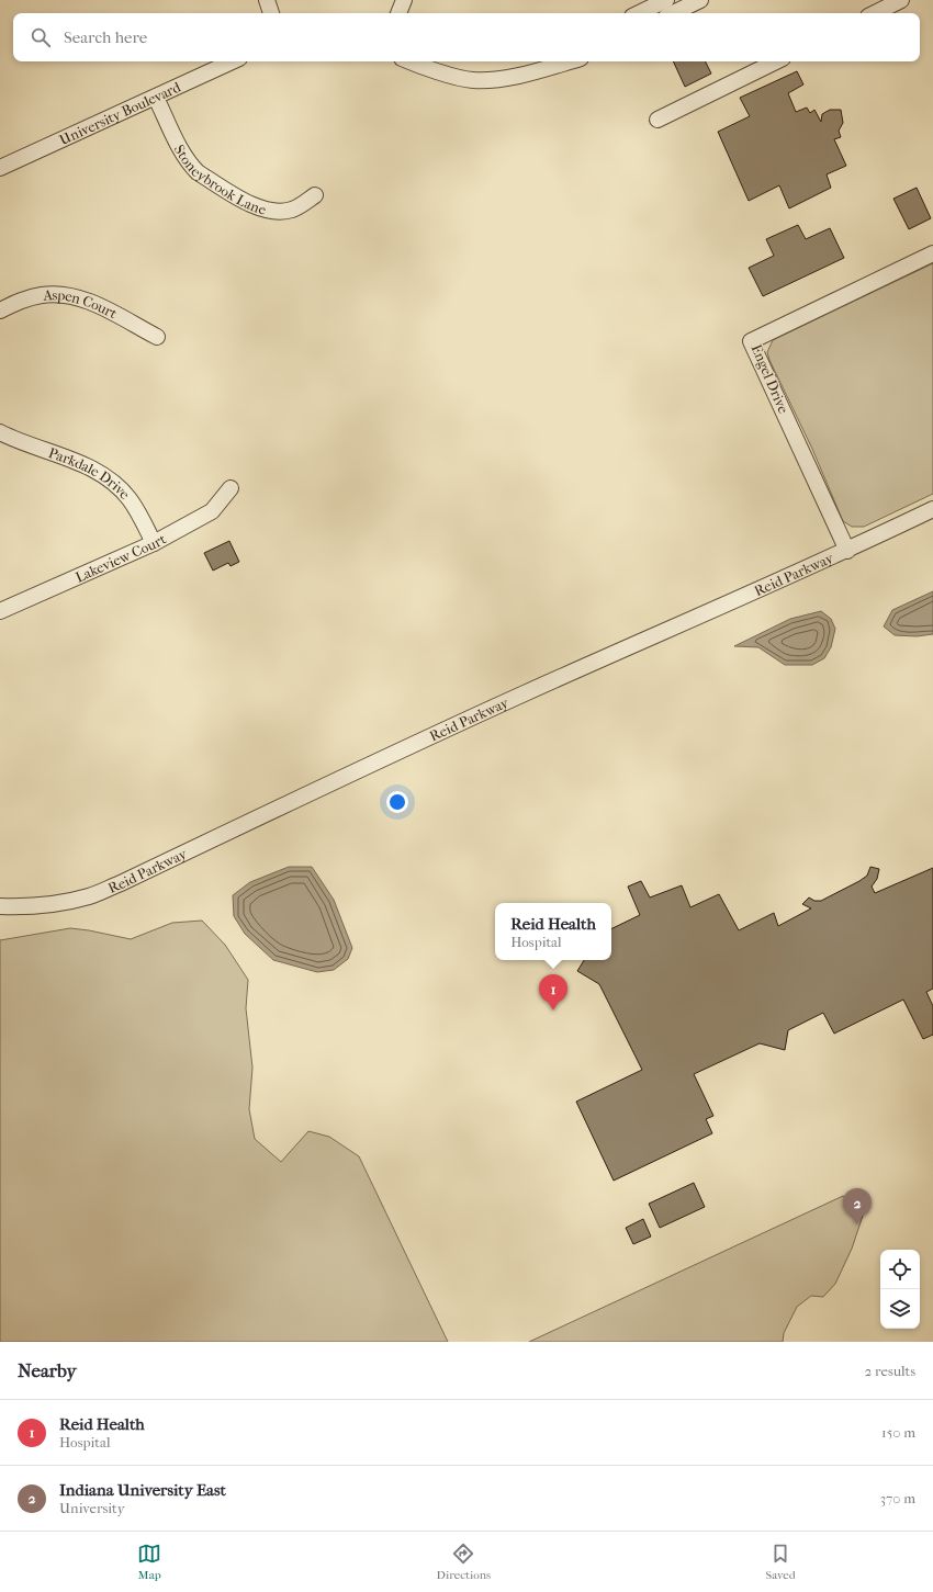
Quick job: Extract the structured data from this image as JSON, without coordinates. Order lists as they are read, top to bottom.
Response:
{
  "streets": {
    "street": [
      "University Boulevard",
      "Stoneybrook Lane",
      "Aspen Court",
      "Engel Drive",
      "Parkdale Drive",
      "Lakeview Court",
      "Reid Parkway"
    ]
  },
  "crossings": [
    ["University Boulevard", "Stoneybrook Lane"],
    ["Engel Drive", "Reid Parkway"],
    ["Parkdale Drive", "Lakeview Court"]
  ],
  "page": {
    "search": "Search here",
    "popup": ["Reid Health", "Hospital"],
    "pins": ["1", "2"],
    "heading": ["Nearby", "2 results"],
    "list": [
      {
        "mark": "1",
        "name": "Reid Health",
        "note": "Hospital",
        "value": "150 m"
      },
      {
        "mark": "2",
        "name": "Indiana University East",
        "note": "University",
        "value": "370 m"
      }
    ],
    "nav": ["Map", "Directions", "Saved"]
  }
}
